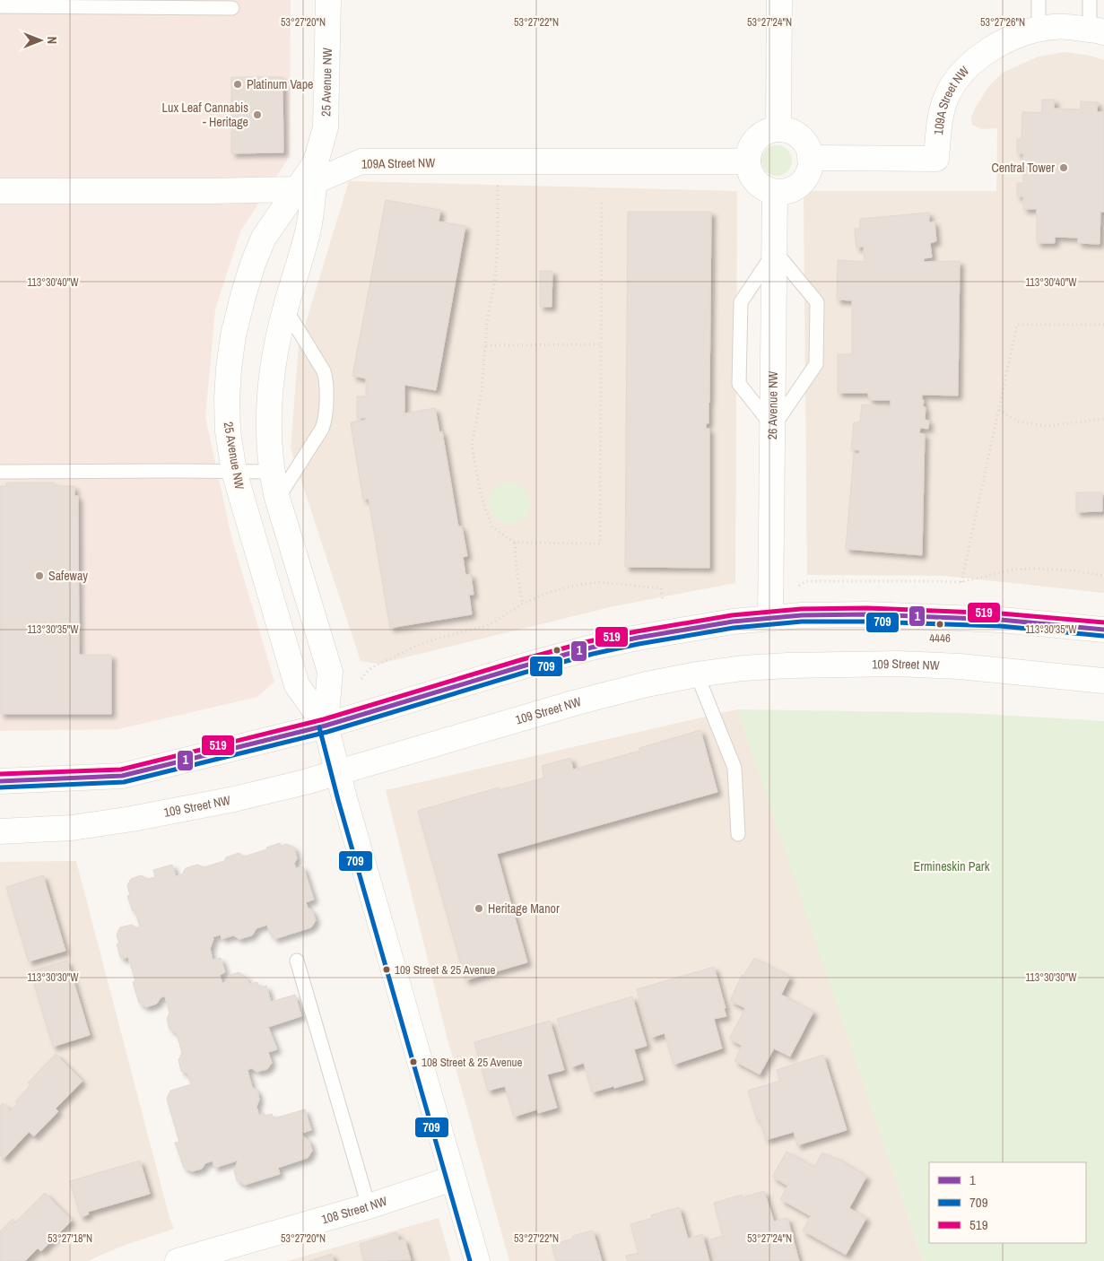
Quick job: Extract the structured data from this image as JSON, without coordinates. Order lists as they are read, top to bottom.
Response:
{
  "streets": {
    "street": [
      "25 Avenue NW",
      "109A Street NW",
      "26 Avenue NW",
      "109 Street NW",
      "108 Street NW"
    ]
  },
  "crossings": [
    ["25 Avenue NW", "109A Street NW"],
    ["25 Avenue NW", "109 Street NW"],
    ["25 Avenue NW", "108 Street NW"],
    ["109A Street NW", "26 Avenue NW"]
  ],
  "parks": ["Ermineskin Park"],
  "places": [
    "Platinum Vape",
    "Lux Leaf Cannabis - Heritage",
    "Central Tower",
    "Safeway",
    "4446",
    "Heritage Manor",
    "109 Street & 25 Avenue",
    "108 Street & 25 Avenue"
  ],
  "lines": ["transit line 519", "transit line 1", "transit line 709"],
  "legend": ["1", "709", "519"],
  "north": "right",
  "coordinates": [
    "53°27'20\"N",
    "53°27'22\"N",
    "53°27'24\"N",
    "53°27'26\"N",
    "113°30'40\"W",
    "113°30'35\"W",
    "113°30'30\"W",
    "53°27'18\"N"
  ]
}
